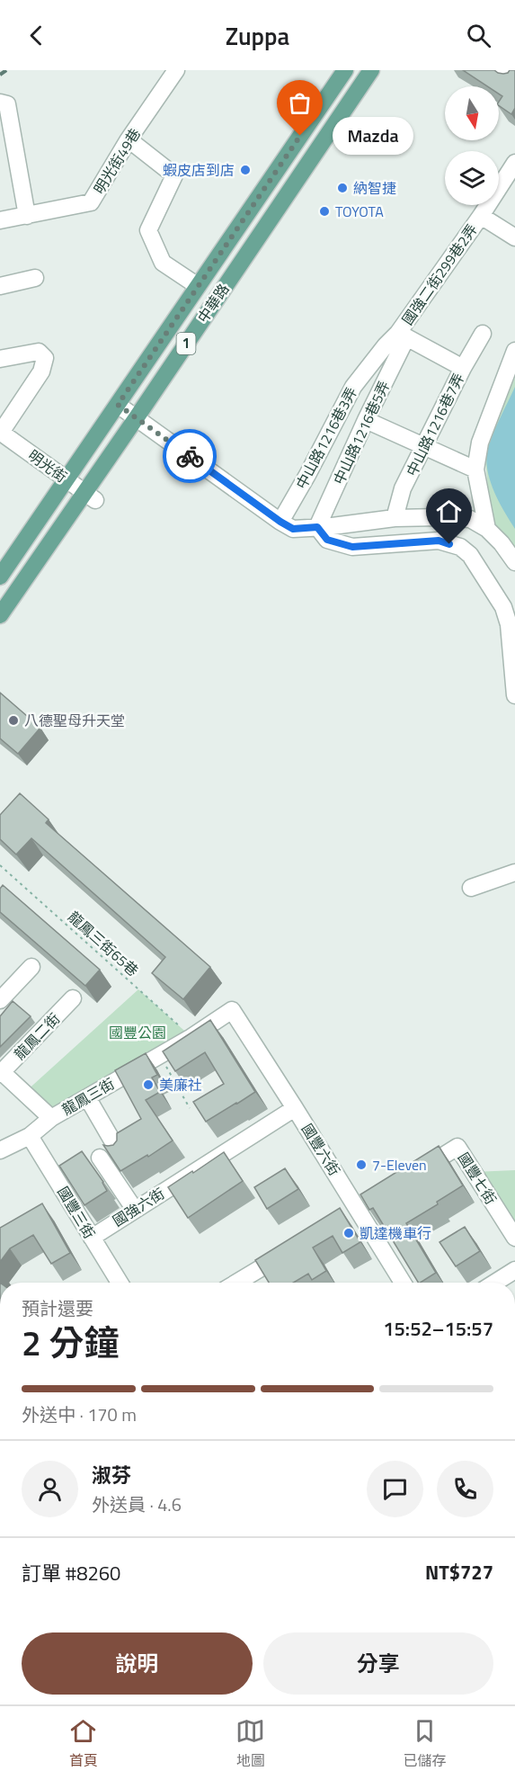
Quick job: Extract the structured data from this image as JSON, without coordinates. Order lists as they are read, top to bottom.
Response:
{
  "streets": {
    "main road": ["中華路", "1"],
    "street": [
      "明光街49巷",
      "國強二街299巷2弄",
      "中山路1216巷7弄",
      "中山路1216巷5弄",
      "中山路1216巷3弄",
      "明光街",
      "龍鳳二街",
      "龍鳳三街",
      "國豐六街",
      "國豐七街",
      "國強六街",
      "國豐三街"
    ],
    "path": ["龍鳳三街65巷"]
  },
  "crossings": [
    ["國強二街299巷2弄", "中山路1216巷5弄"],
    ["國強二街299巷2弄", "中山路1216巷3弄"],
    ["中華路", "明光街"],
    ["中山路1216巷5弄", "中山路1216巷3弄"],
    ["龍鳳三街65巷", "龍鳳三街"],
    ["龍鳳三街", "國豐六街"],
    ["龍鳳三街", "國豐三街"],
    ["國豐六街", "國強六街"],
    ["國強六街", "國豐三街"]
  ],
  "parks": ["國豐公園"],
  "places": [
    "Mazda",
    "蝦皮店到店",
    "納智捷",
    "TOYOTA",
    "八德聖母升天堂",
    "美廉社",
    "7-Eleven",
    "凱達機車行"
  ],
  "north": "bottom",
  "page": {
    "header": "Zuppa",
    "bubble": "Mazda",
    "heading": ["2 分鐘", "預計還要", "15:52–15:57"],
    "panel": [
      "淑芬",
      "外送員 · 4.6",
      "訂單 #8260",
      "NT$727"
    ],
    "bar": "外送中 · 170 m",
    "buttons": ["說明", "分享"],
    "tabs": ["首頁", "地圖", "已儲存"]
  }
}
